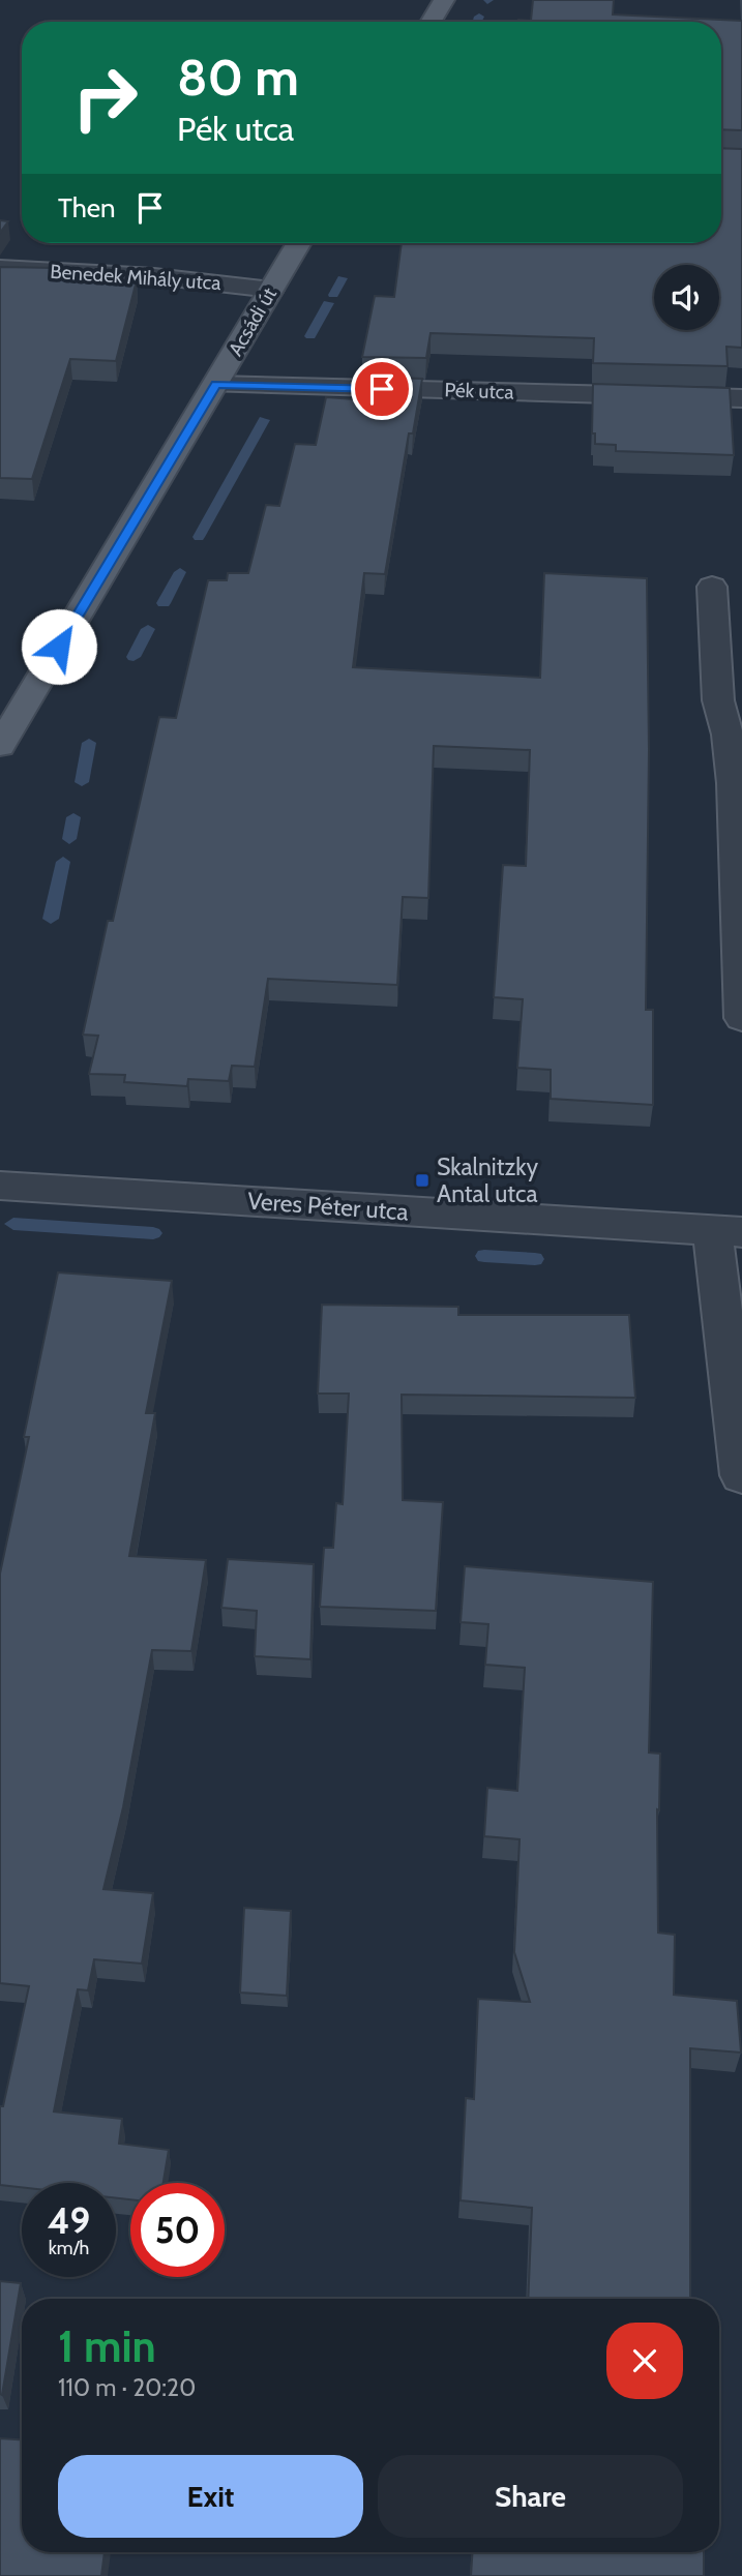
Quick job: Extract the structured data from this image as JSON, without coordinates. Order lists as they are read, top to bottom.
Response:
{
  "streets": {
    "main road": ["Acsádi út"],
    "street": ["Benedek Mihály utca", "Pék utca", "Veres Péter utca"]
  },
  "crossings": [
    ["Benedek Mihály utca", "Acsádi út"],
    ["Acsádi út", "Pék utca"]
  ],
  "places": {
    "transit": ["Skalnitzky Antal utca"]
  },
  "page": {
    "turn": ["80 m", "Pék utca"],
    "then": "Then",
    "speed": "49 km/h",
    "limit": "50",
    "heading": ["1 min", "110 m · 20:20"],
    "buttons": ["Exit", "Share"]
  }
}
